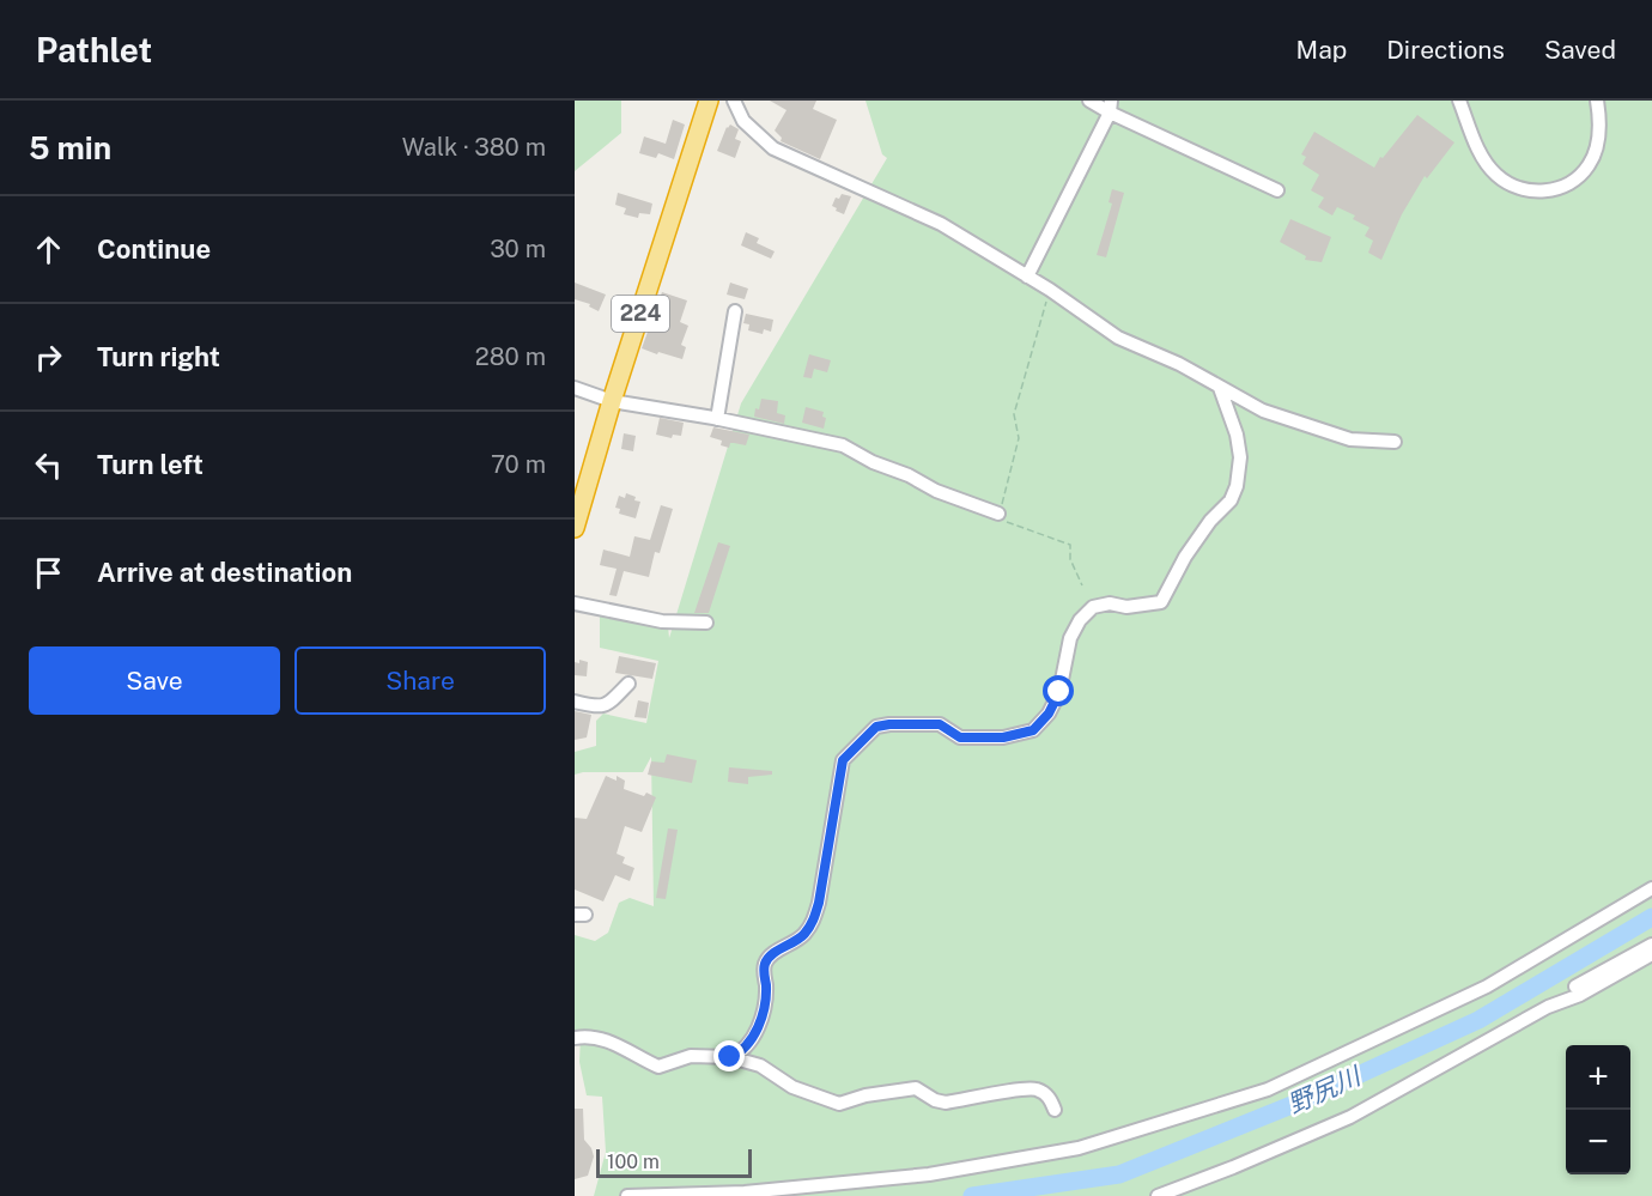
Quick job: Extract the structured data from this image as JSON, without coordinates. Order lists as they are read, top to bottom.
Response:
{
  "streets": {
    "highway": ["224"]
  },
  "water": ["野尻川"],
  "scale_bar": "100 m",
  "page": {
    "header": "Pathlet",
    "nav": ["Map", "Directions", "Saved"],
    "heading": ["5 min", "Walk · 380 m"],
    "list": [
      ["Continue", "30 m"],
      ["Turn right", "280 m"],
      ["Turn left", "70 m"],
      "Arrive at destination"
    ],
    "buttons": ["Save", "Share"],
    "map_buttons": ["+", "−"],
    "scale": "100 m"
  }
}
